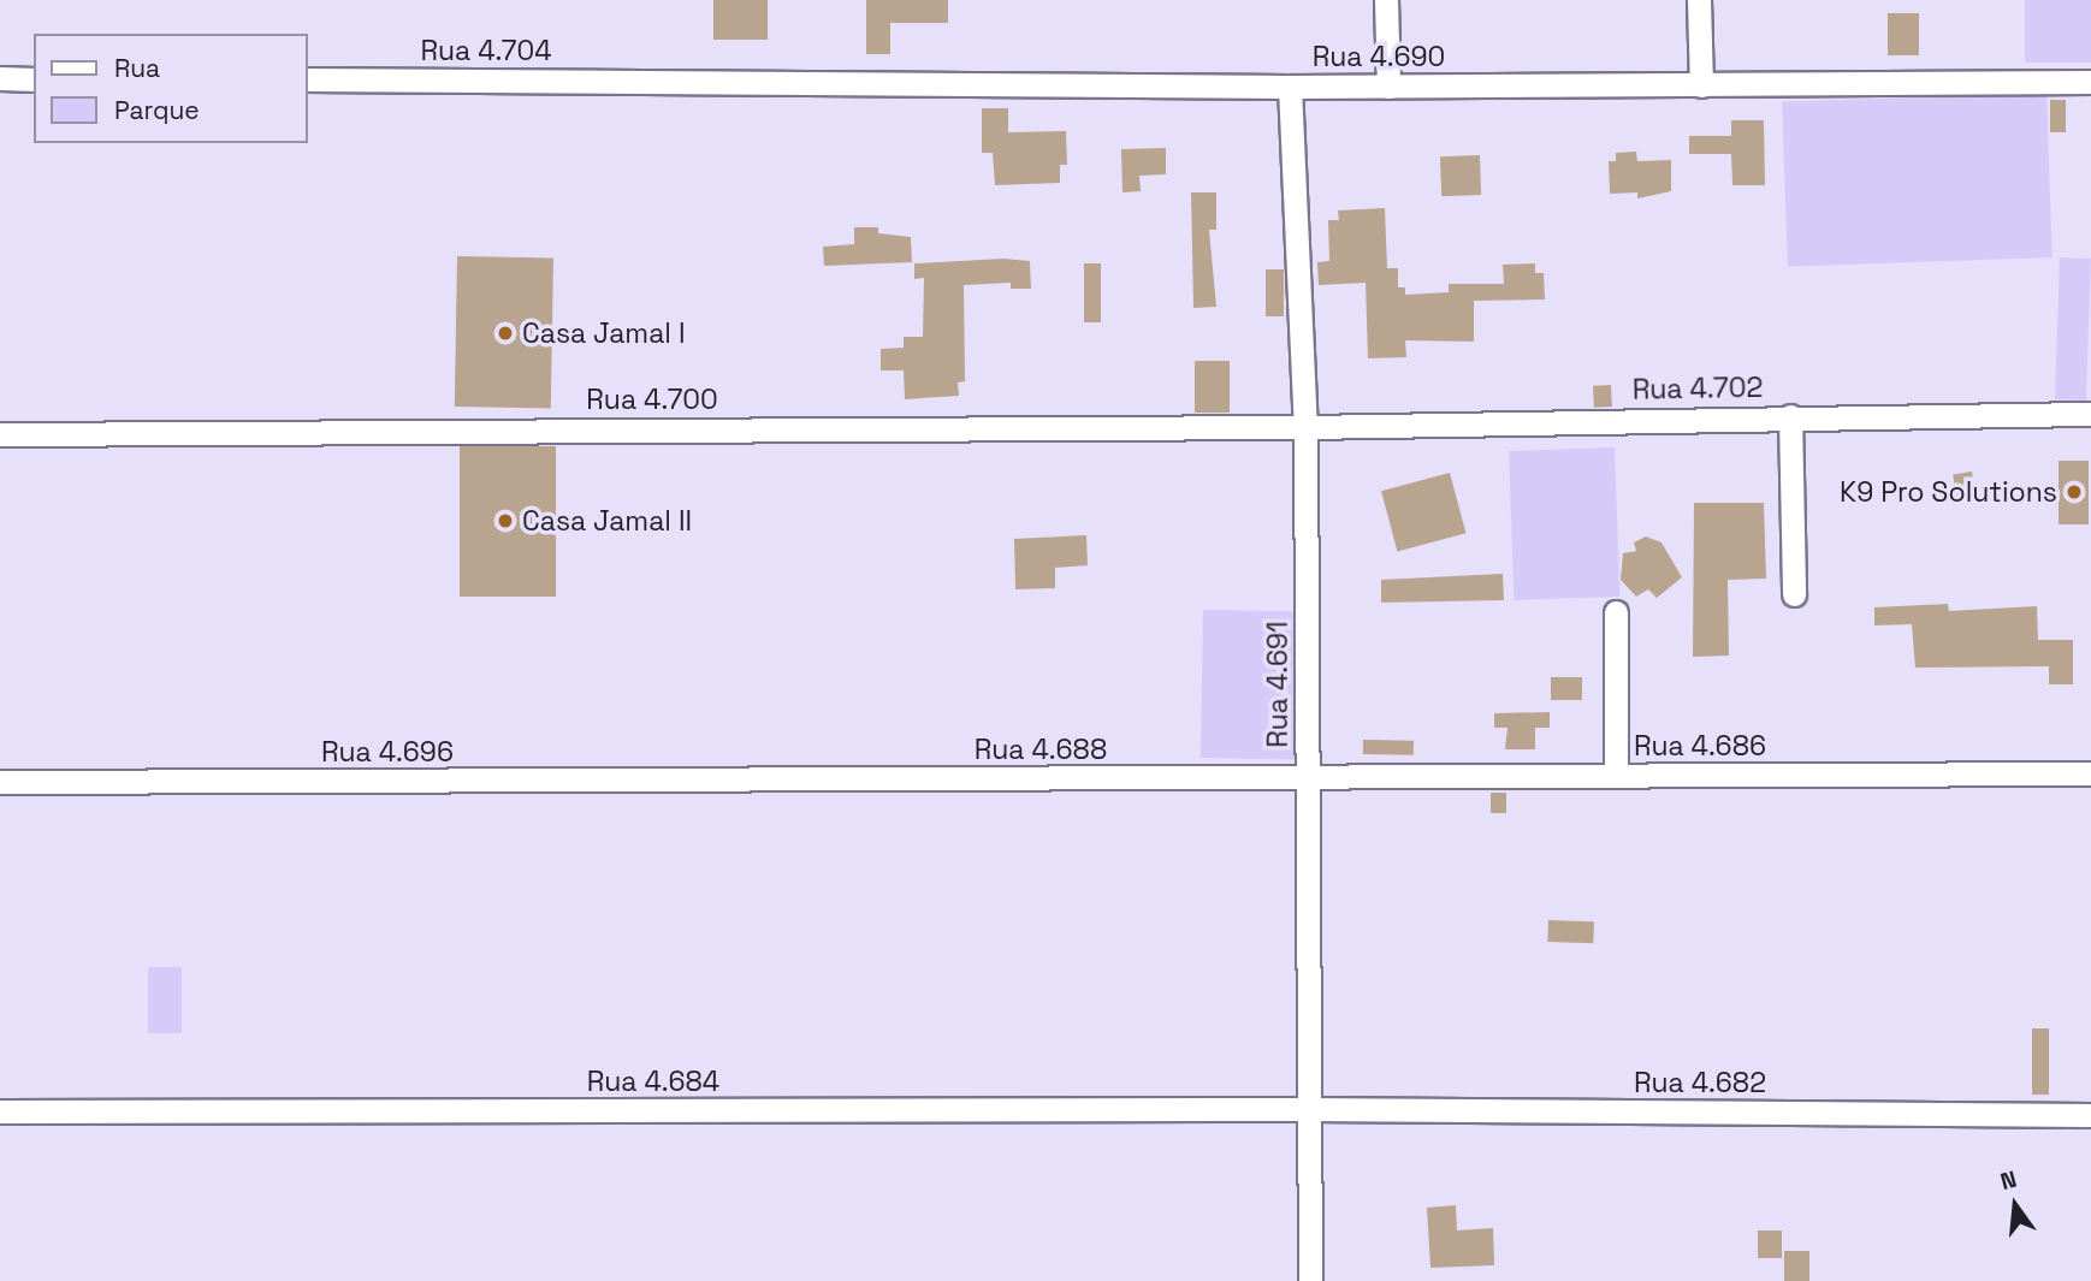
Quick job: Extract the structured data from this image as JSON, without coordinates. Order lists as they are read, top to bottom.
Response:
{
  "streets": {
    "street": [
      "Rua 4.704",
      "Rua 4.690",
      "Rua 4.702",
      "Rua 4.700",
      "Rua 4.691",
      "Rua 4.686",
      "Rua 4.688",
      "Rua 4.696",
      "Rua 4.684",
      "Rua 4.682"
    ]
  },
  "crossings": [
    ["Rua 4.704", "Rua 4.690"],
    ["Rua 4.690", "Rua 4.691"],
    ["Rua 4.702", "Rua 4.700"],
    ["Rua 4.702", "Rua 4.691"],
    ["Rua 4.700", "Rua 4.691"],
    ["Rua 4.691", "Rua 4.686"],
    ["Rua 4.691", "Rua 4.688"],
    ["Rua 4.691", "Rua 4.684"],
    ["Rua 4.691", "Rua 4.682"],
    ["Rua 4.686", "Rua 4.688"],
    ["Rua 4.688", "Rua 4.696"],
    ["Rua 4.684", "Rua 4.682"]
  ],
  "places": ["Casa Jamal I", "K9 Pro Solutions", "Casa Jamal II"],
  "legend": ["Rua", "Parque"],
  "north": "top"
}
